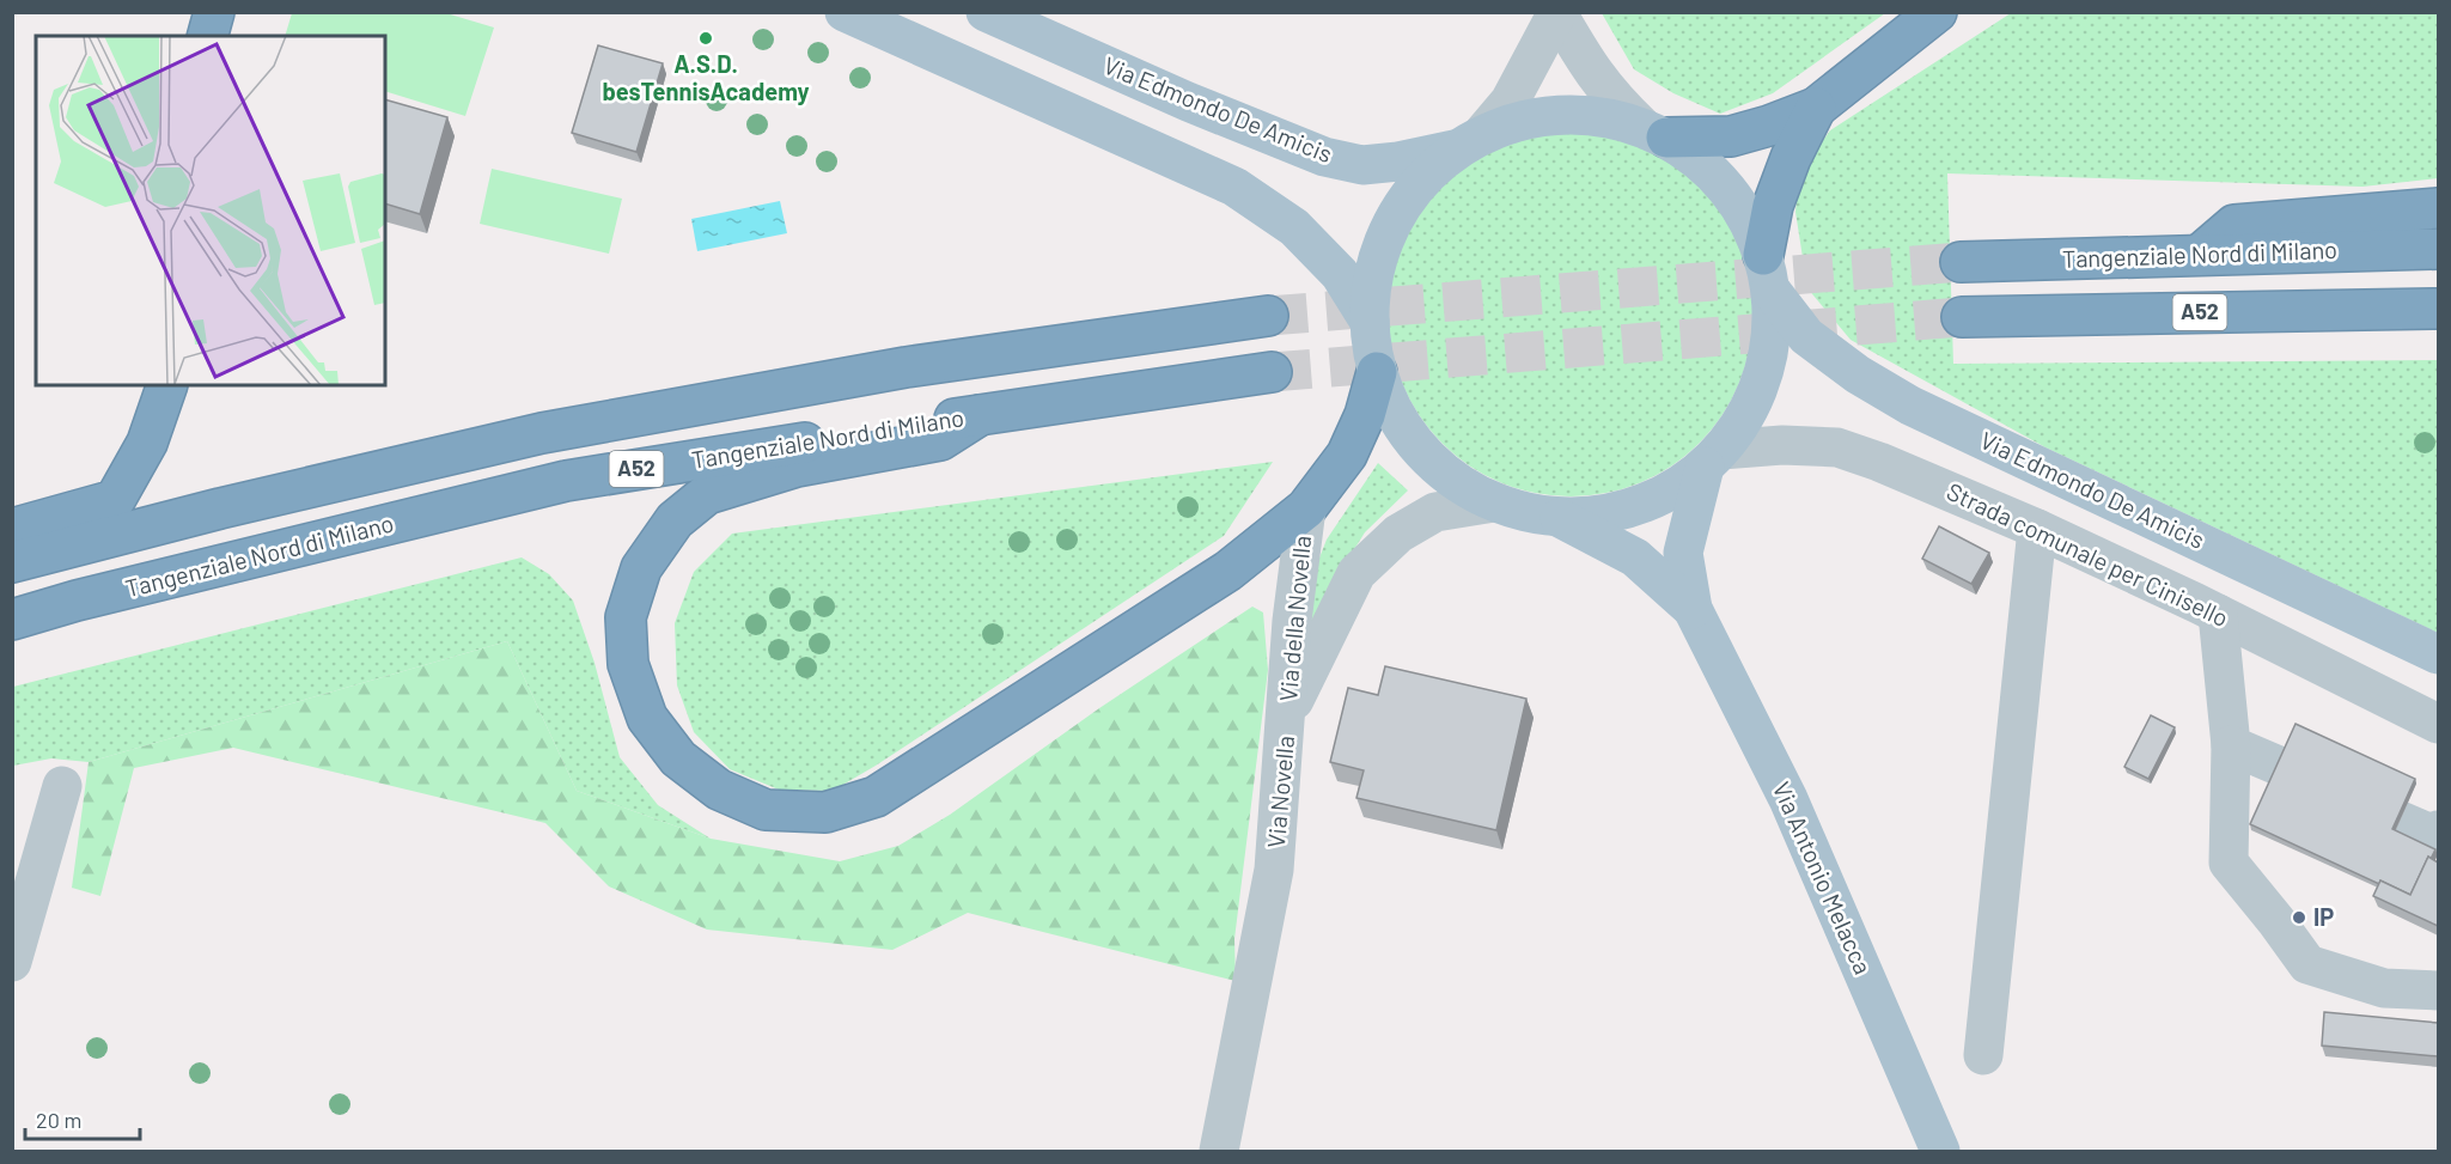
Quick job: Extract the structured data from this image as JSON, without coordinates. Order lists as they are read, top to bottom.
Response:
{
  "streets": {
    "highway": ["Tangenziale Nord di Milano", "A52"],
    "main road": ["Via Edmondo De Amicis", "Via Antonio Melacca"],
    "street": ["Strada comunale per Cinisello", "Via della Novella", "Via Novella"]
  },
  "crossings": [
    ["Strada comunale per Cinisello", "Via Antonio Melacca"],
    ["Via della Novella", "Via Novella"]
  ],
  "places": ["A.S.D. besTennisAcademy", "IP"],
  "scale_bar": "20 m"
}
